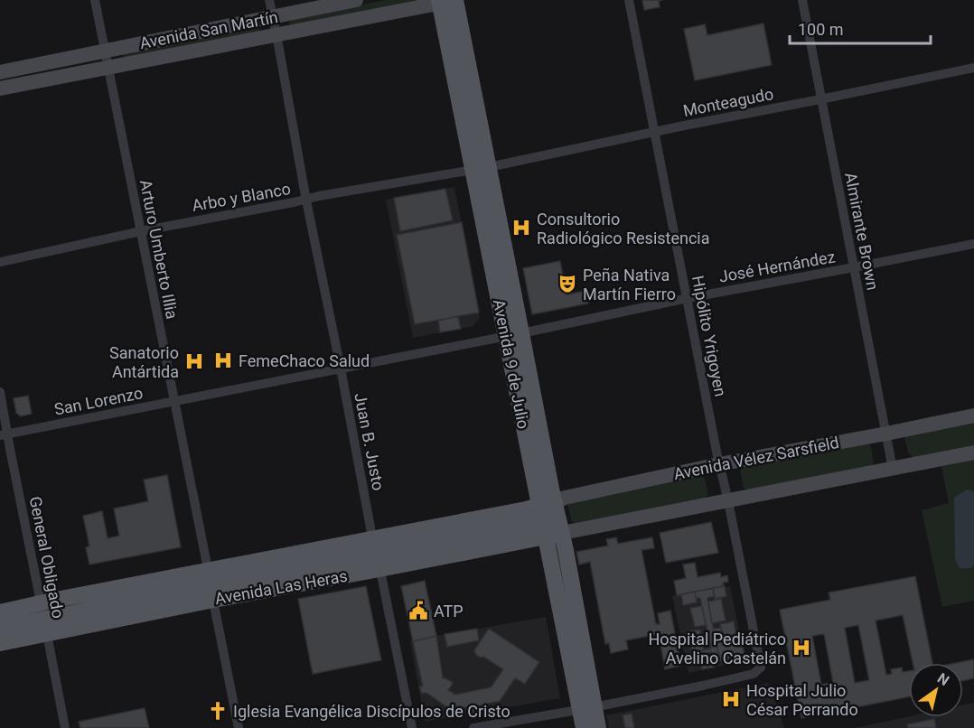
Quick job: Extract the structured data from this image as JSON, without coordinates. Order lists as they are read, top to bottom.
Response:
{
  "streets": {
    "main road": [
      "Avenida San Martín",
      "Avenida 9 de Julio",
      "Avenida Vélez Sarsfield",
      "Avenida Las Heras"
    ],
    "street": [
      "Monteagudo",
      "Arbo y Blanco",
      "Almirante Brown",
      "Arturo Umberto Illia",
      "José Hernández",
      "Hipólito Yrigoyen",
      "San Lorenzo",
      "Juan B. Justo",
      "General Obligado"
    ]
  },
  "crossings": [
    ["Avenida San Martín", "Arturo Umberto Illia"],
    ["Avenida San Martín", "Avenida 9 de Julio"],
    ["Avenida San Martín", "Juan B. Justo"],
    ["Monteagudo", "Arbo y Blanco"],
    ["Monteagudo", "Almirante Brown"],
    ["Monteagudo", "Hipólito Yrigoyen"],
    ["Monteagudo", "Avenida 9 de Julio"],
    ["Arbo y Blanco", "Arturo Umberto Illia"],
    ["Arbo y Blanco", "Avenida 9 de Julio"],
    ["Arbo y Blanco", "Juan B. Justo"],
    ["Almirante Brown", "José Hernández"],
    ["Almirante Brown", "Avenida Vélez Sarsfield"],
    ["Arturo Umberto Illia", "San Lorenzo"],
    ["Arturo Umberto Illia", "Avenida Las Heras"],
    ["José Hernández", "Hipólito Yrigoyen"],
    ["José Hernández", "Avenida 9 de Julio"],
    ["José Hernández", "San Lorenzo"],
    ["Hipólito Yrigoyen", "Avenida 9 de Julio"],
    ["Hipólito Yrigoyen", "Avenida Vélez Sarsfield"],
    ["Avenida 9 de Julio", "San Lorenzo"],
    ["Avenida 9 de Julio", "Avenida Vélez Sarsfield"],
    ["Avenida 9 de Julio", "Avenida Las Heras"],
    ["San Lorenzo", "Juan B. Justo"],
    ["San Lorenzo", "General Obligado"],
    ["Juan B. Justo", "Avenida Las Heras"],
    ["Avenida Vélez Sarsfield", "Avenida Las Heras"],
    ["General Obligado", "Avenida Las Heras"]
  ],
  "places": {
    "hospital": [
      "Consultorio Radiológico Resistencia",
      "FemeChaco Salud",
      "Sanatorio Antártida",
      "Hospital Pediátrico Avelino Castelán",
      "Hospital Julio César Perrando"
    ],
    "theatre": ["Peña Nativa Martín Fierro"],
    "public building": ["ATP"],
    "church": ["Iglesia Evangélica Discípulos de Cristo"]
  },
  "scale_bar": "100 m",
  "north": "top right"
}
